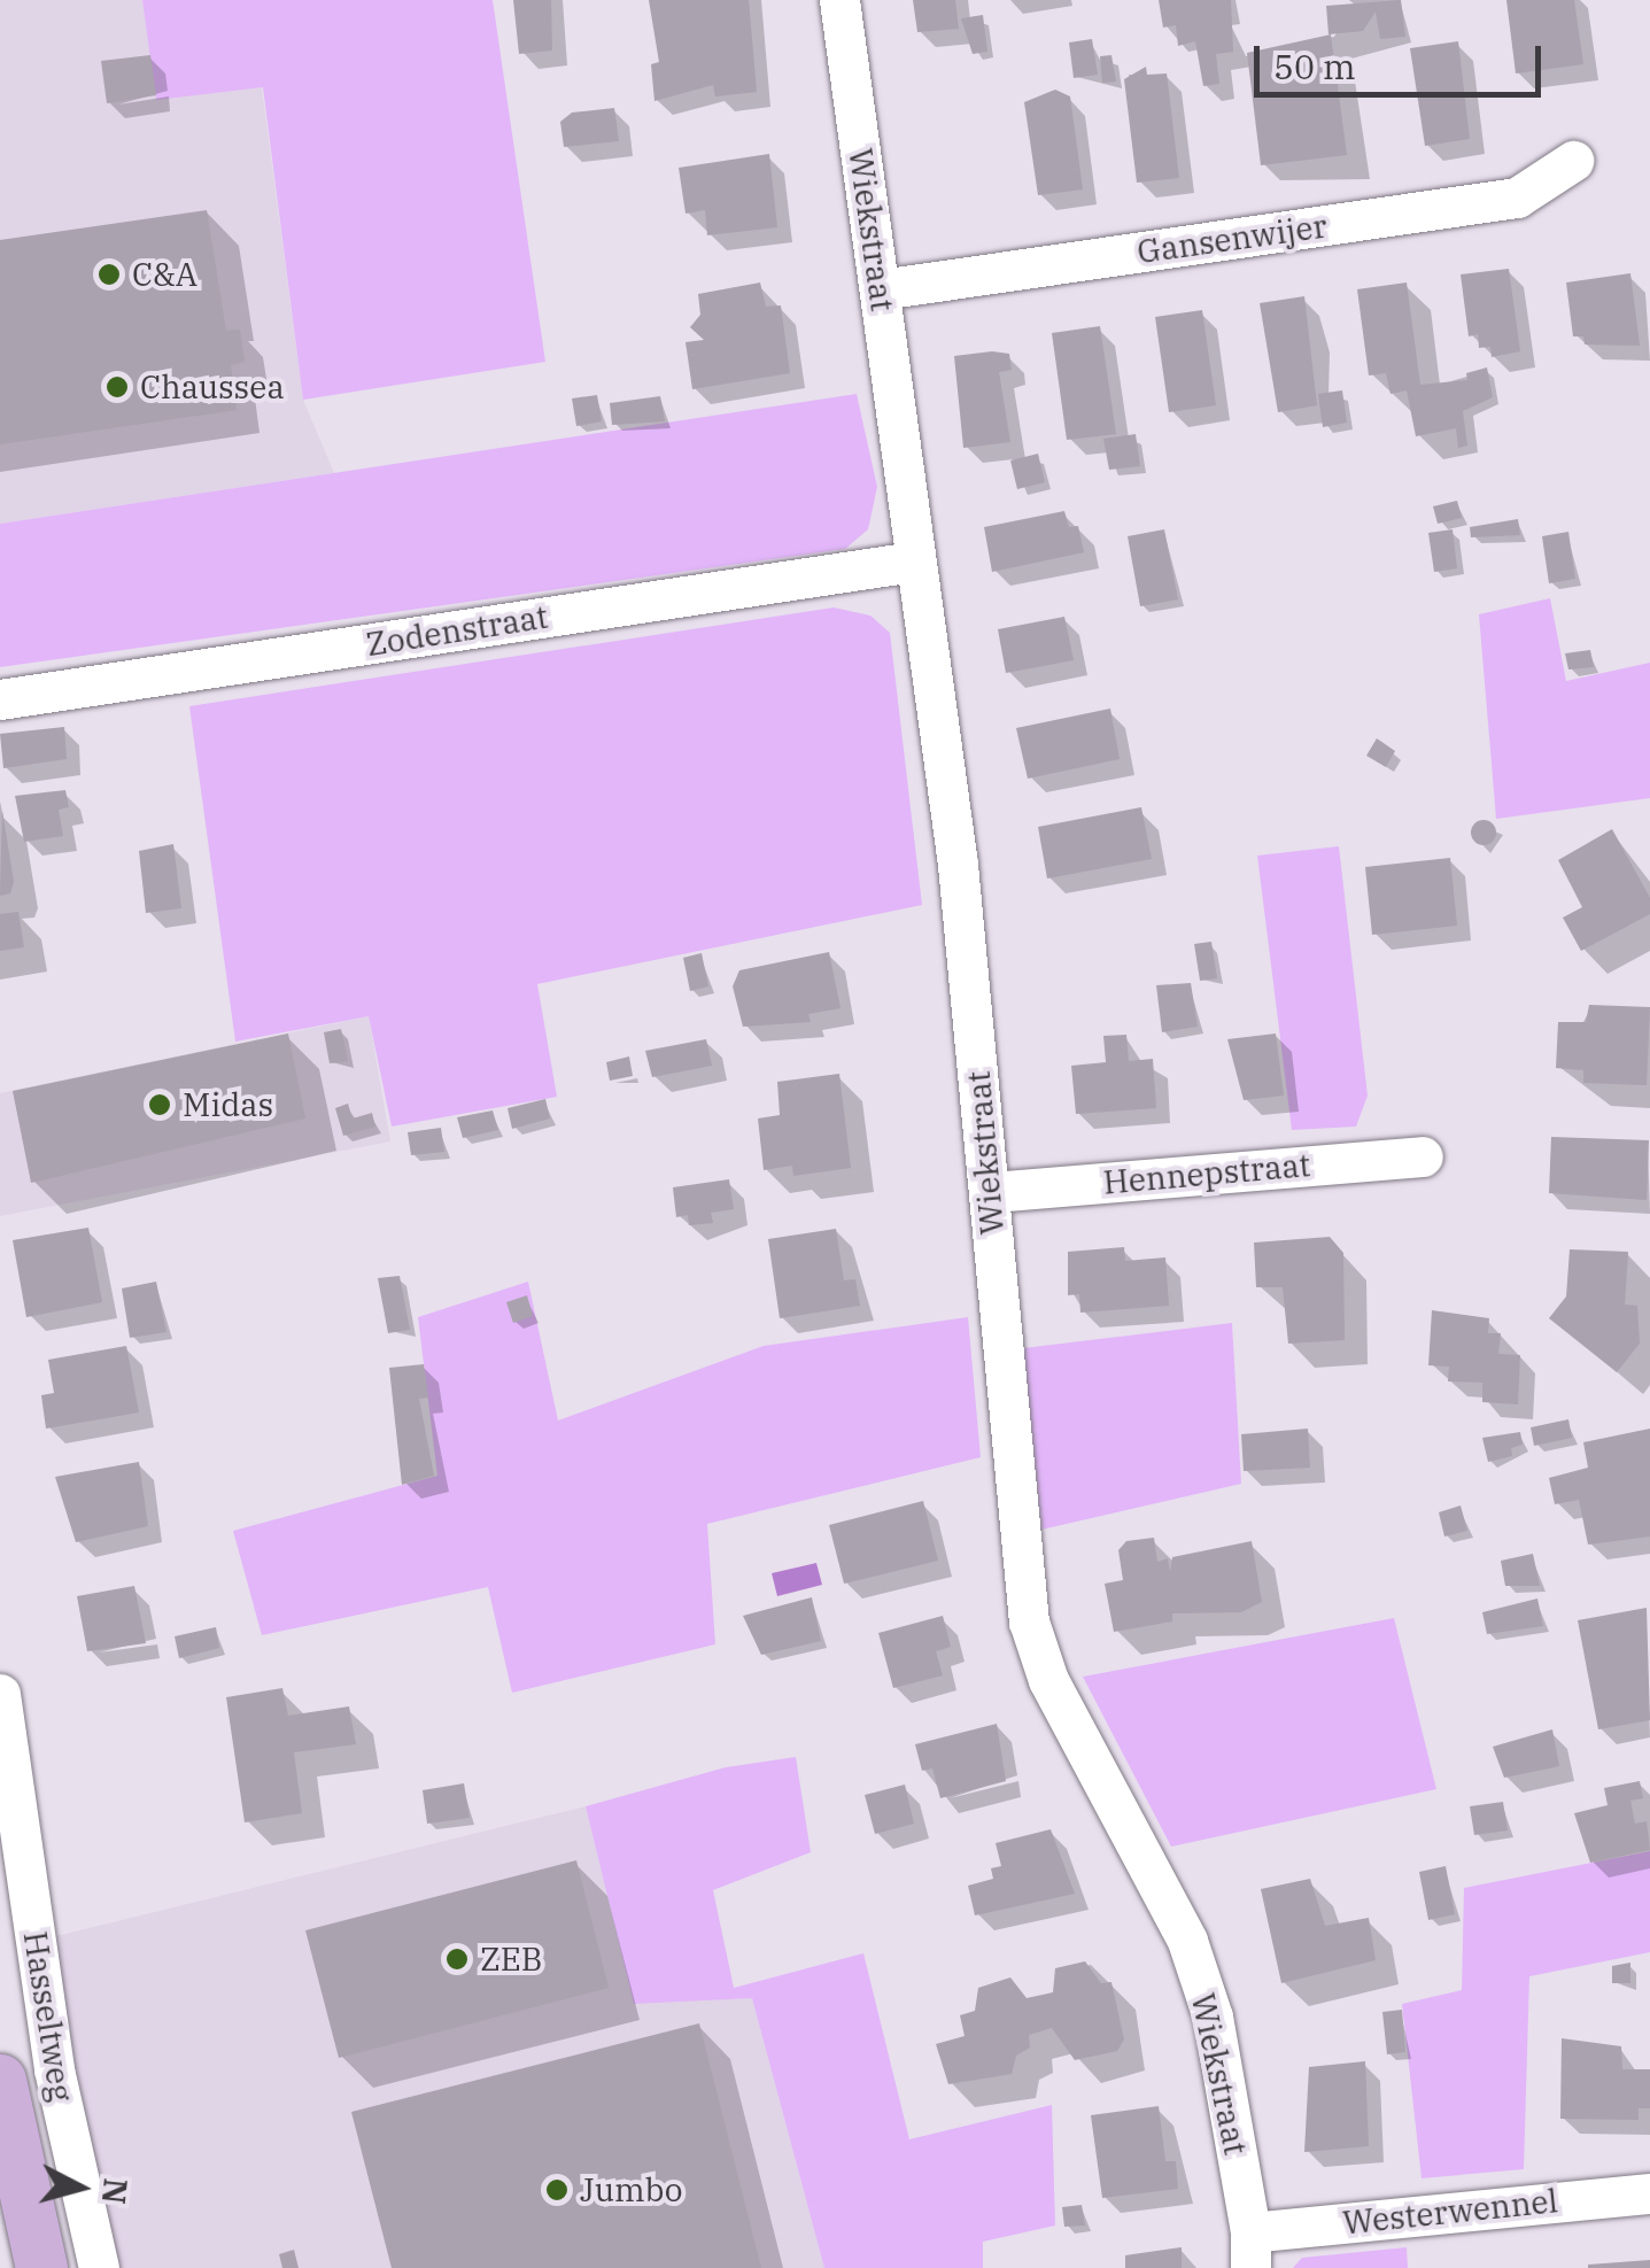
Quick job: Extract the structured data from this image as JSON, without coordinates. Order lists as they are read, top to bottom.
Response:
{
  "streets": {
    "main road": ["Hasseltweg"],
    "street": [
      "Wiekstraat",
      "Gansenwijer",
      "Zodenstraat",
      "Hennepstraat",
      "Westerwennel"
    ]
  },
  "crossings": [
    ["Wiekstraat", "Gansenwijer"],
    ["Wiekstraat", "Zodenstraat"],
    ["Wiekstraat", "Hennepstraat"],
    ["Wiekstraat", "Westerwennel"]
  ],
  "places": [
    "C&A",
    "Chaussea",
    "Midas",
    "ZEB",
    "Jumbo"
  ],
  "scale_bar": "50 m",
  "north": "right"
}
